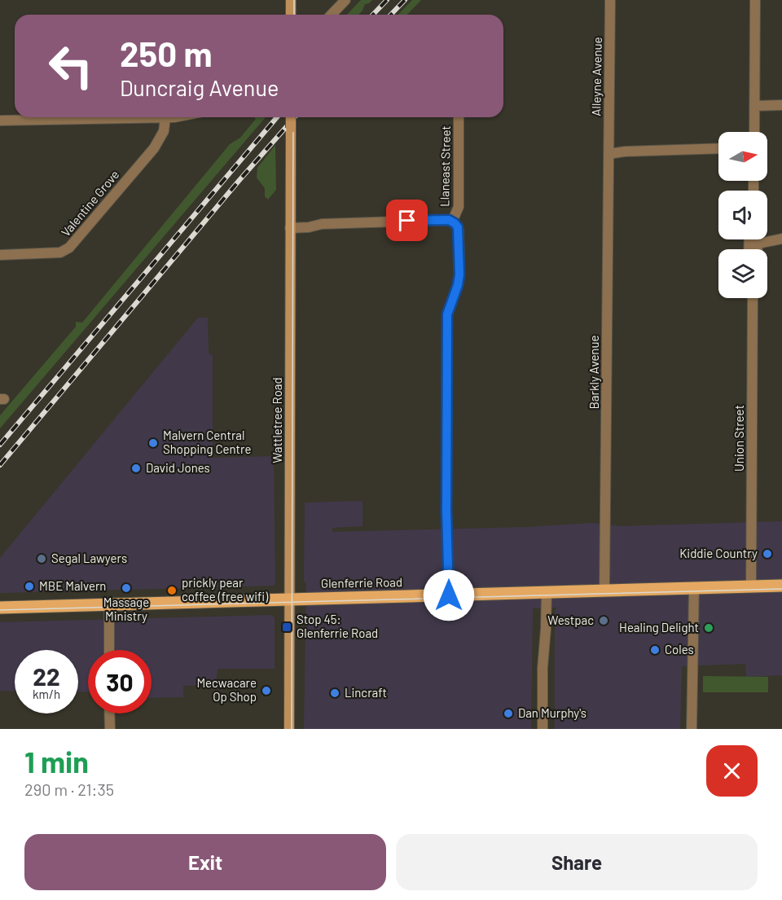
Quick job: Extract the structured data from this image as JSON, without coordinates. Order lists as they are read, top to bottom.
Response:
{
  "streets": {
    "main road": ["Wattletree Road", "Glenferrie Road"],
    "street": [
      "Alleyne Avenue",
      "Llaneast Street",
      "Valentine Grove",
      "Barkly Avenue",
      "Union Street"
    ]
  },
  "crossings": [
    ["Alleyne Avenue", "Barkly Avenue"],
    ["Llaneast Street", "Glenferrie Road"],
    ["Barkly Avenue", "Glenferrie Road"],
    ["Wattletree Road", "Glenferrie Road"],
    ["Union Street", "Glenferrie Road"]
  ],
  "places": {
    "other": [
      "Malvern Central Shopping Centre",
      "David Jones",
      "Kiddie Country",
      "Segal Lawyers",
      "MBE Malvern",
      "Massage Ministry",
      "prickly pear coffee (free wifi)",
      "Westpac",
      "Healing Delight",
      "Coles",
      "Mecwacare Op Shop",
      "Lincraft",
      "Dan Murphy's"
    ],
    "transit": ["Stop 45: Glenferrie Road"]
  },
  "north": "right",
  "page": {
    "turn": ["250 m", "Duncraig Avenue"],
    "speed": "22 km/h",
    "limit": "30",
    "heading": ["1 min", "290 m · 21:35"],
    "buttons": ["Exit", "Share"]
  }
}
